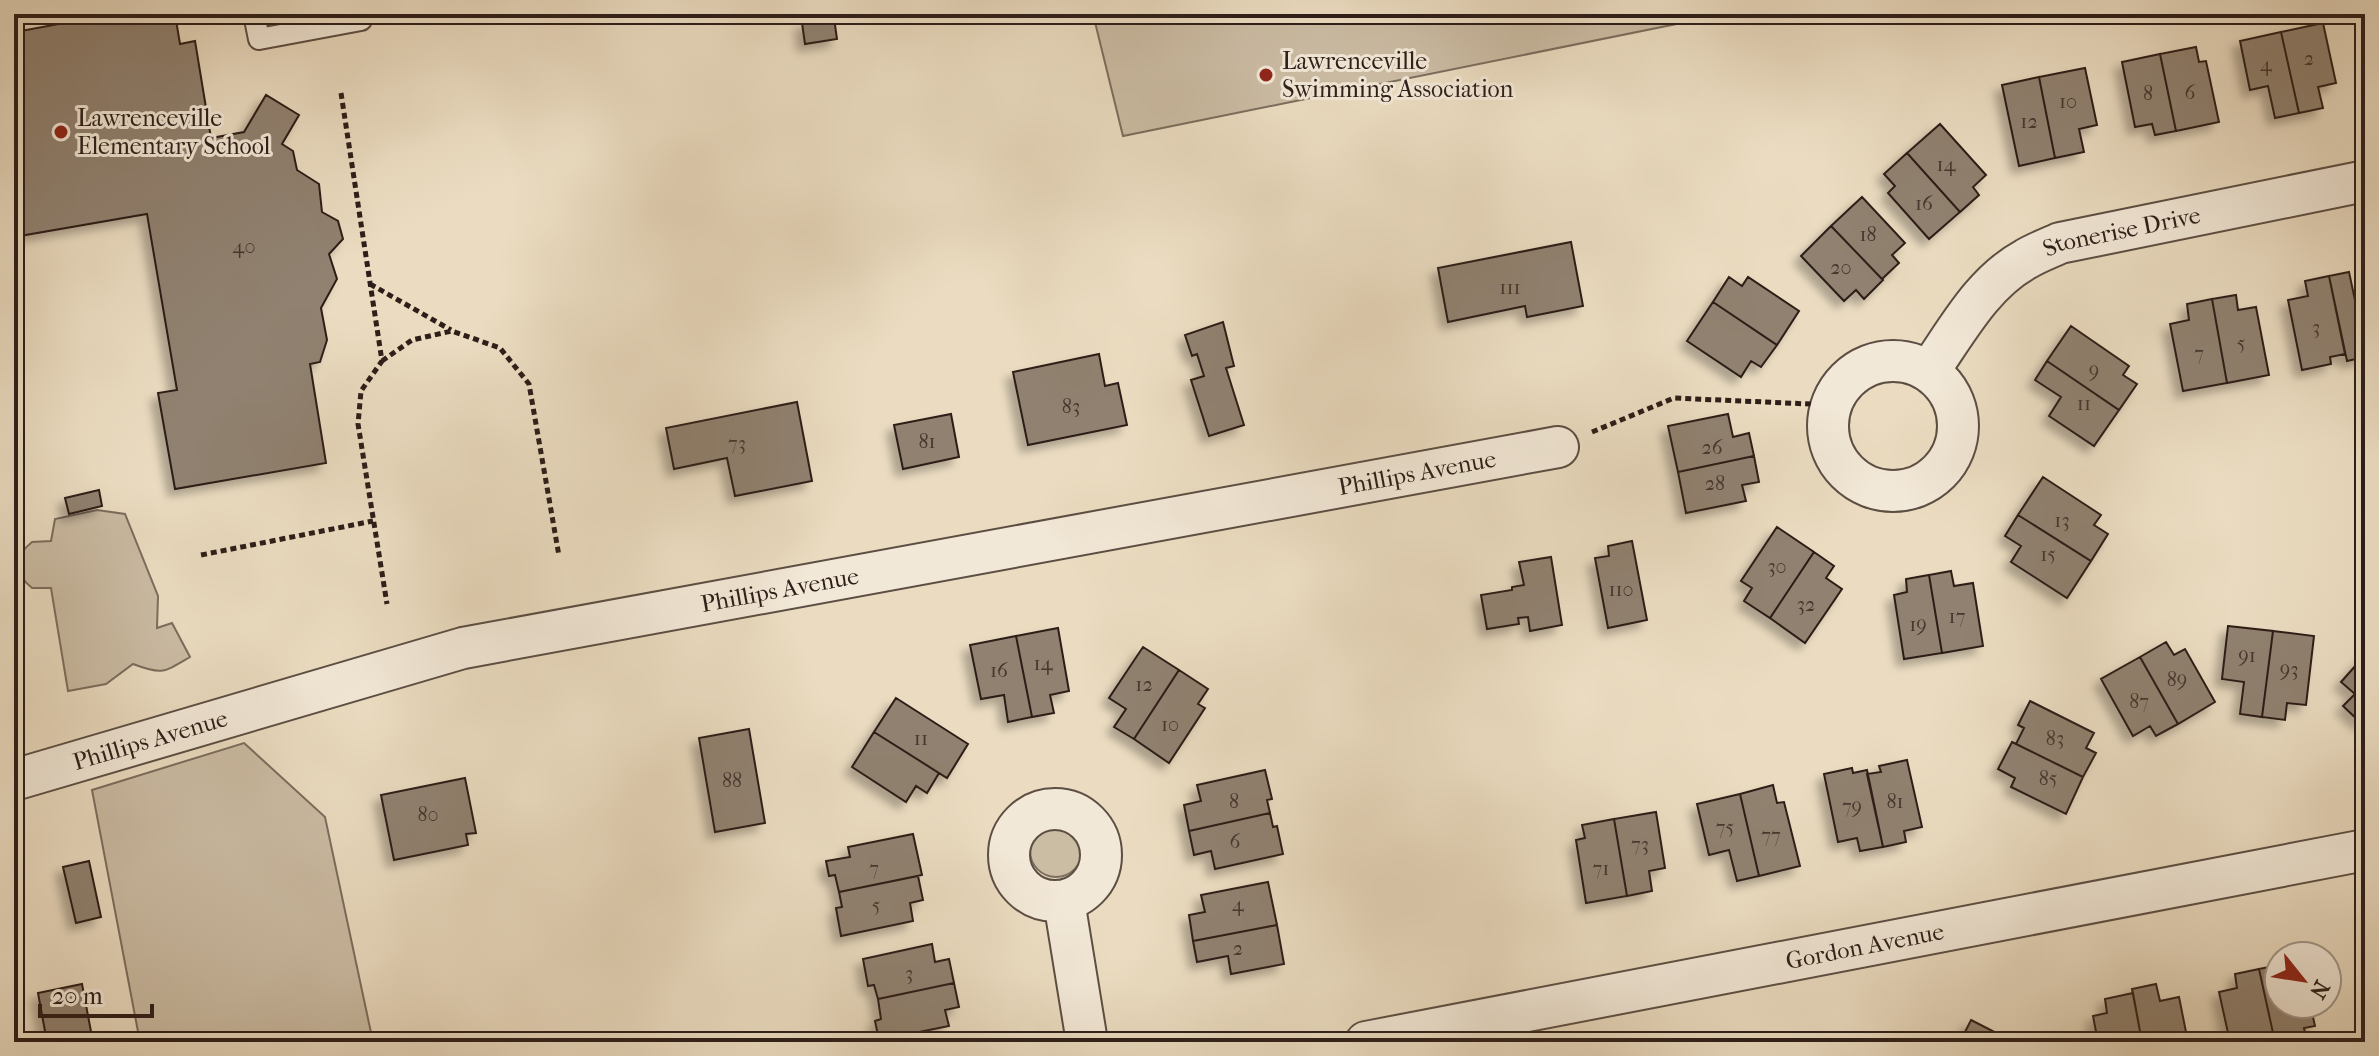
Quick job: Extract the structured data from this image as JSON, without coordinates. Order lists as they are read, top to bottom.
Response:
{
  "streets": {
    "street": ["Stonerise Drive", "Phillips Avenue", "Gordon Avenue"]
  },
  "places": ["Lawrenceville Swimming Association", "Lawrenceville Elementary School"],
  "house_numbers": [
    "2",
    "4",
    "6",
    "8",
    "10",
    "12",
    "14",
    "16",
    "18",
    "40",
    "20",
    "111",
    "3",
    "5",
    "7",
    "9",
    "11",
    "83",
    "81",
    "73",
    "26",
    "28",
    "13",
    "15",
    "30",
    "110",
    "32",
    "17",
    "19",
    "91",
    "14",
    "93",
    "16",
    "89",
    "12",
    "87",
    "10",
    "11",
    "83",
    "85",
    "88",
    "8",
    "81",
    "79",
    "80",
    "75",
    "77",
    "6",
    "73",
    "7",
    "71",
    "4",
    "5",
    "2",
    "3"
  ],
  "scale_bar": "20 m",
  "north": "bottom right"
}
